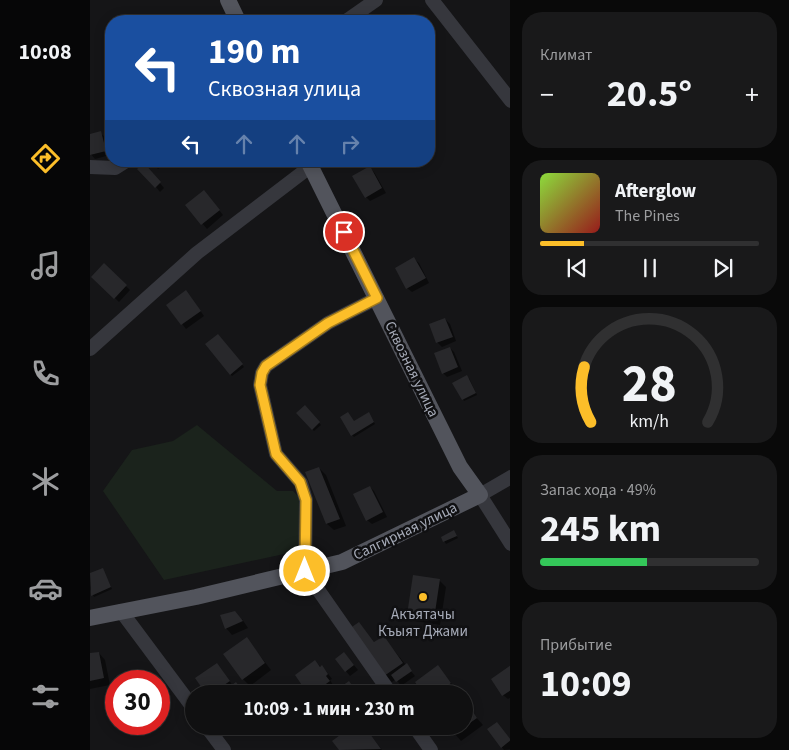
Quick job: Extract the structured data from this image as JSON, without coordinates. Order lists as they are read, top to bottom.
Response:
{
  "streets": {
    "main road": ["Сквозная улица", "Салгирная улица"]
  },
  "crossings": [
    ["Сквозная улица", "Салгирная улица"]
  ],
  "places": ["Акъятачы Къыят Джами"],
  "page": {
    "tabs": "10:08",
    "tile": [
      "Климат",
      ["Запас хода · 49%", "245 km"],
      ["Прибытие", "10:09"]
    ],
    "turn": ["190 m", "Сквозная улица"],
    "heat": ["−", "20.5°", "+"],
    "song": ["Afterglow", "The Pines"],
    "limit": "30",
    "trip": "10:09 · 1 мин · 230 m",
    "gauge": ["28", "km/h"]
  }
}
